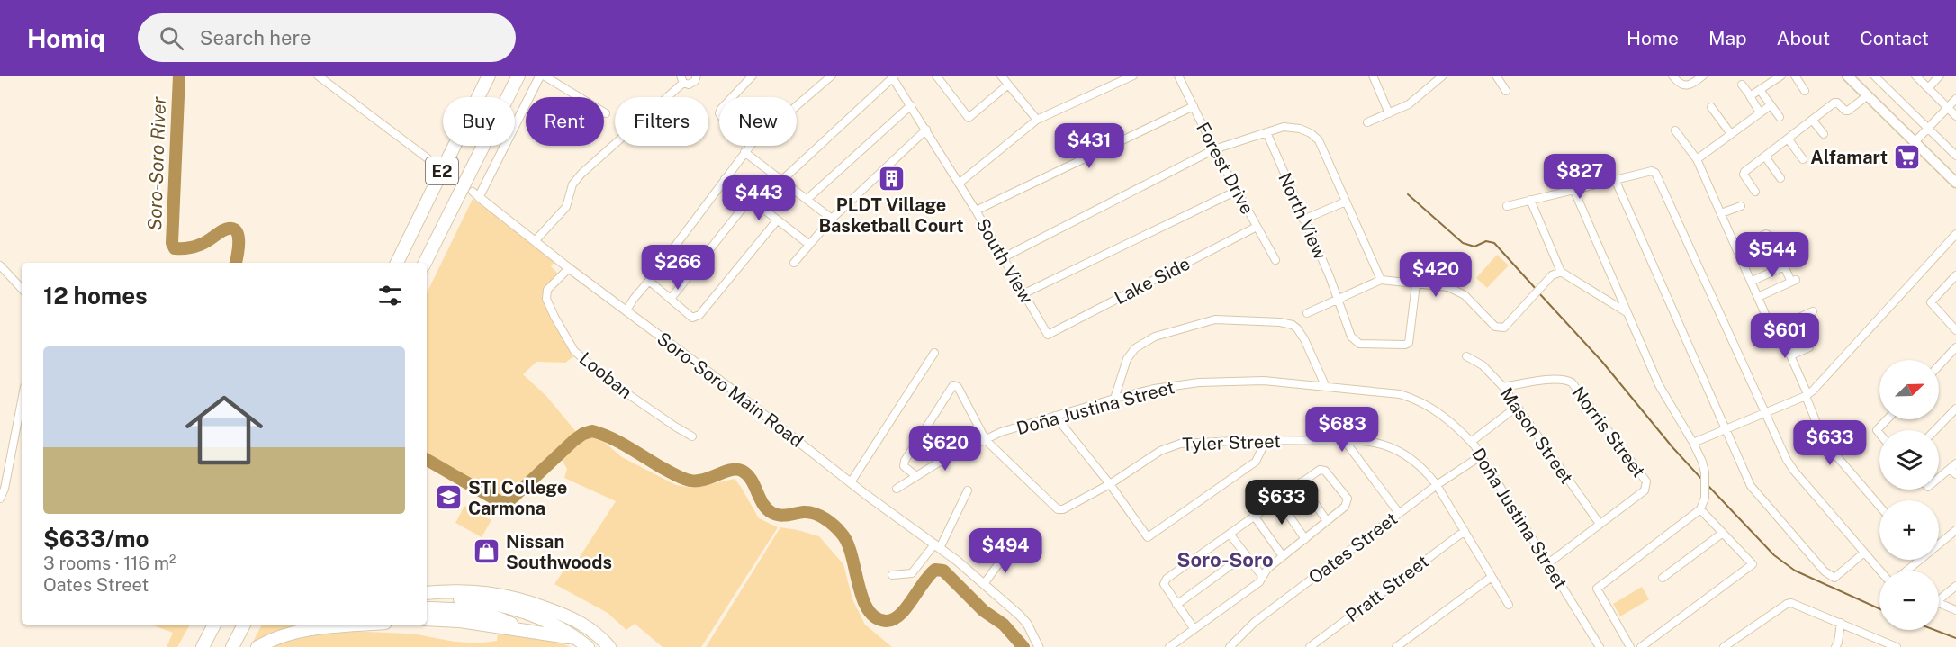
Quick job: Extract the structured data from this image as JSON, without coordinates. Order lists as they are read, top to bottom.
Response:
{
  "streets": {
    "highway": ["E2"],
    "street": [
      "Forest Drive",
      "North View",
      "South View",
      "Lake Side",
      "Looban",
      "Soro-Soro Main Road",
      "Doña Justina Street",
      "Norris Street",
      "Mason Street",
      "Tyler Street",
      "Oates Street",
      "Pratt Street"
    ]
  },
  "crossings": [
    ["Forest Drive", "Lake Side"],
    ["South View", "Lake Side"],
    ["Looban", "Soro-Soro Main Road"],
    ["Doña Justina Street", "Tyler Street"],
    ["Doña Justina Street", "Oates Street"],
    ["Norris Street", "Mason Street"],
    ["Tyler Street", "Oates Street"],
    ["Tyler Street", "Pratt Street"]
  ],
  "districts": ["Soro-Soro"],
  "water": ["Soro-Soro River"],
  "places": {
    "supermarket": ["Alfamart"],
    "building": ["PLDT Village Basketball Court"],
    "school or university": ["STI College Carmona"],
    "shop": ["Nissan Southwoods"]
  },
  "north": "top right",
  "page": {
    "header": "Homiq",
    "search": "Search here",
    "nav": [
      "Home",
      "Map",
      "About",
      "Contact"
    ],
    "chip": [
      "Buy",
      "Rent",
      "Filters",
      "New"
    ],
    "price": [
      "$431",
      "$827",
      "$443",
      "$544",
      "$266",
      "$420",
      "$601",
      "$683",
      "$633",
      "$620",
      "$633",
      "$494"
    ],
    "heading": "12 homes",
    "list": [
      {
        "name": "$633/mo",
        "note": "3 rooms · 116 m² · Oates Street"
      }
    ],
    "map_buttons": ["+", "−"]
  }
}
